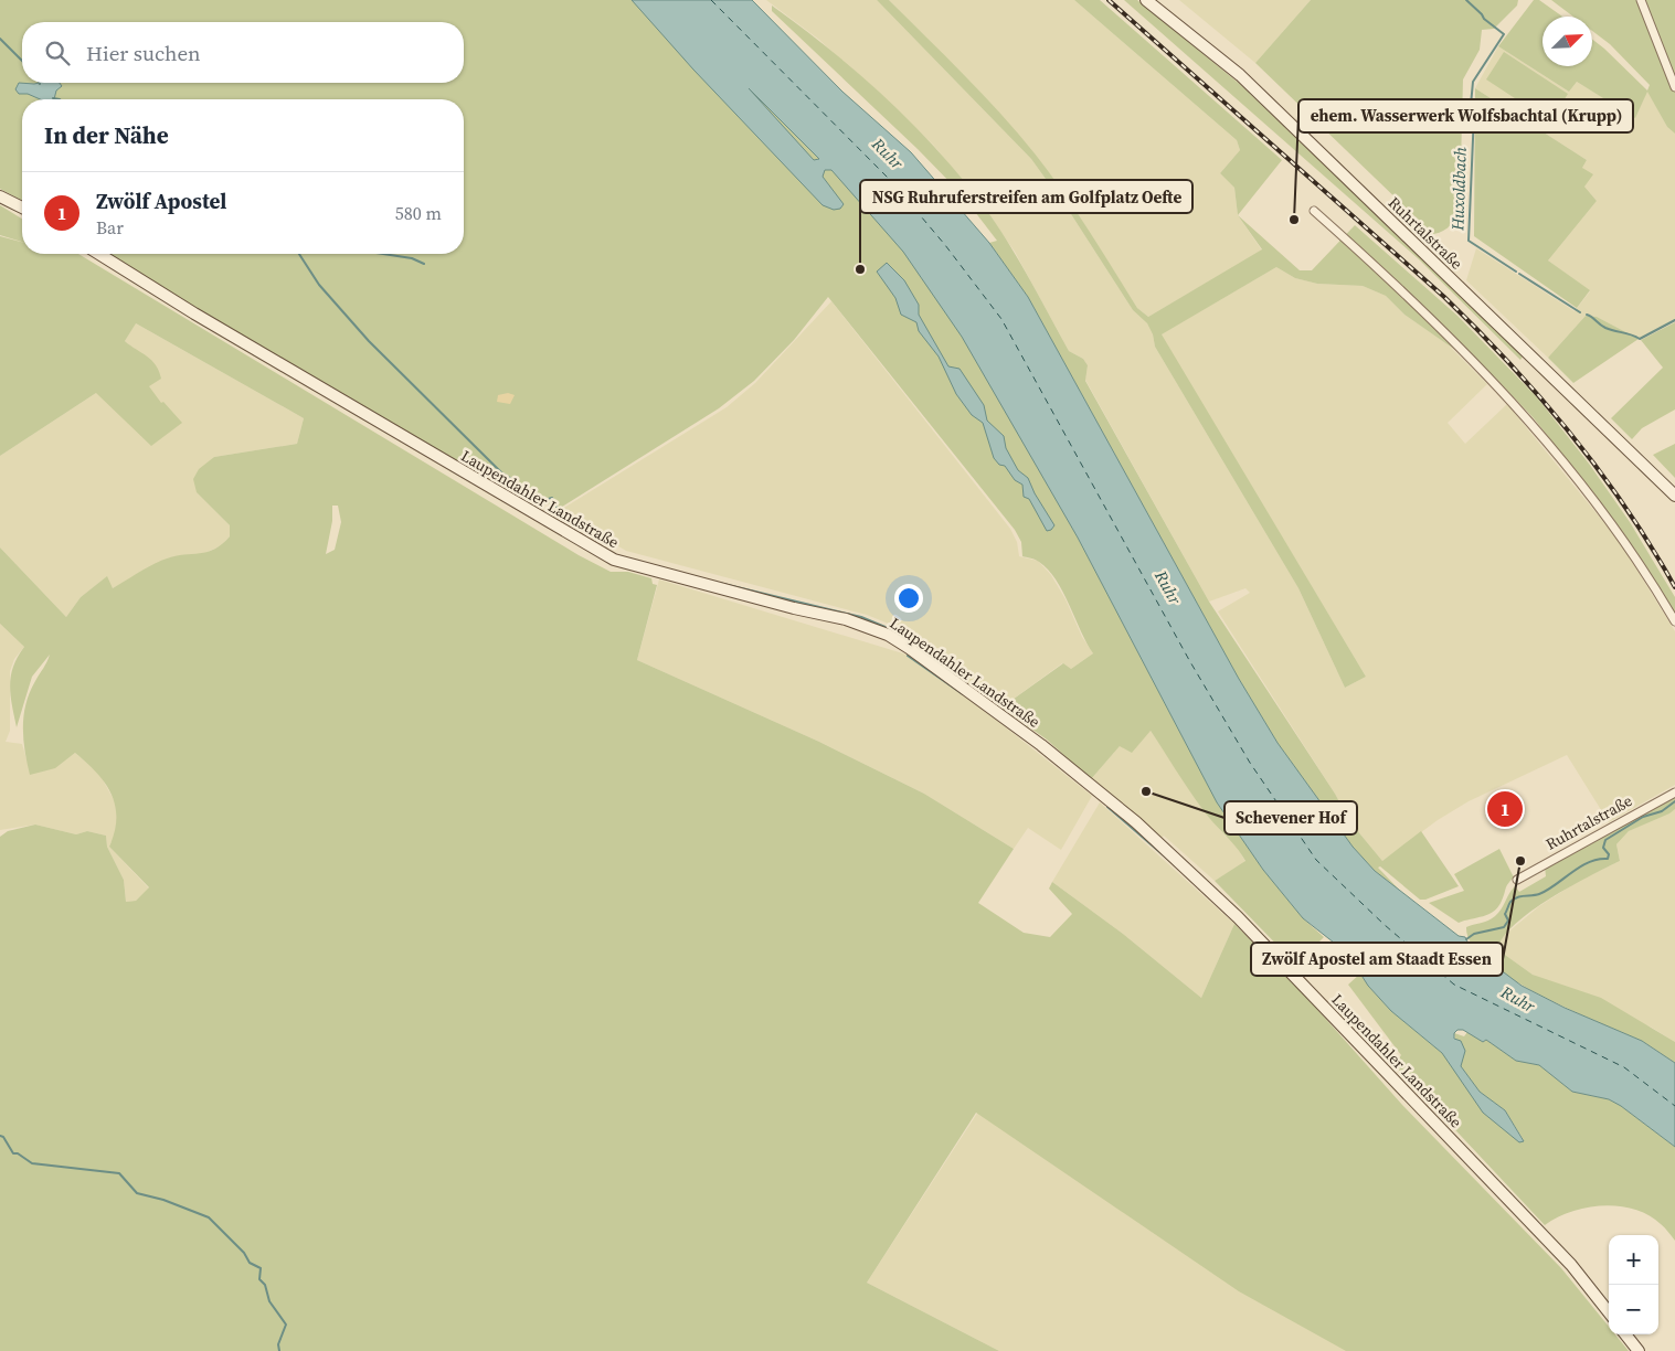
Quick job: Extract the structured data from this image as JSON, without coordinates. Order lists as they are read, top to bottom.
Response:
{
  "streets": {
    "main road": ["Ruhrtalstraße", "Laupendahler Landstraße"]
  },
  "water": ["Ruhr", "Huxoldbach"],
  "places": [
    "ehem. Wasserwerk Wolfsbachtal (Krupp)",
    "NSG Ruhruferstreifen am Golfplatz Oefte",
    "Schevener Hof",
    "Zwölf Apostel am Staadt Essen"
  ],
  "north": "top right",
  "page": {
    "search": "Hier suchen",
    "heading": "In der Nähe",
    "list": [
      {
        "mark": "1",
        "name": "Zwölf Apostel",
        "note": "Bar",
        "value": "580 m"
      }
    ],
    "pins": "1",
    "map_buttons": ["+", "−"]
  }
}
